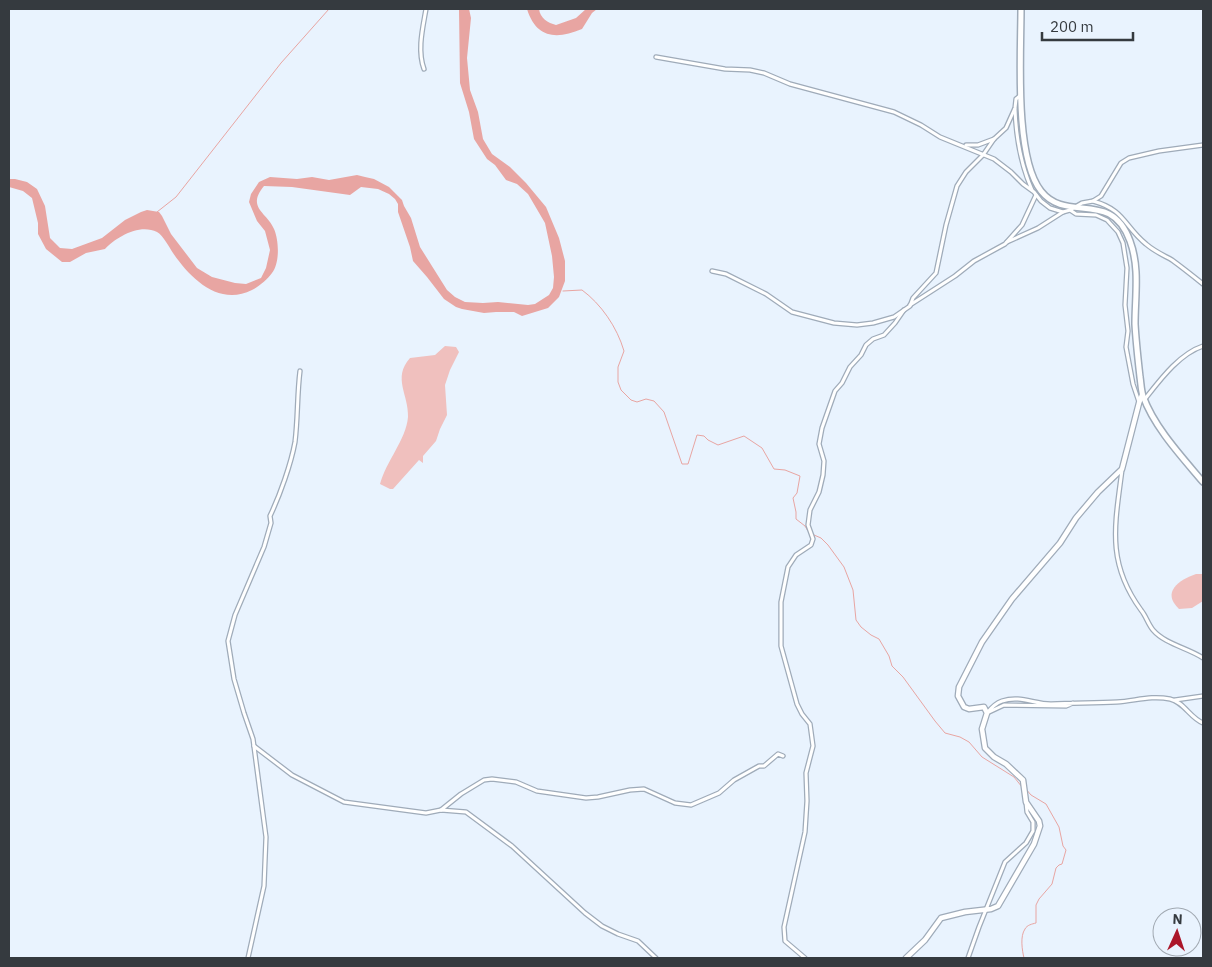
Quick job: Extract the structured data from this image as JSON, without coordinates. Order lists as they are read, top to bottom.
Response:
{
  "scale_bar": "200 m",
  "north": "top"
}
